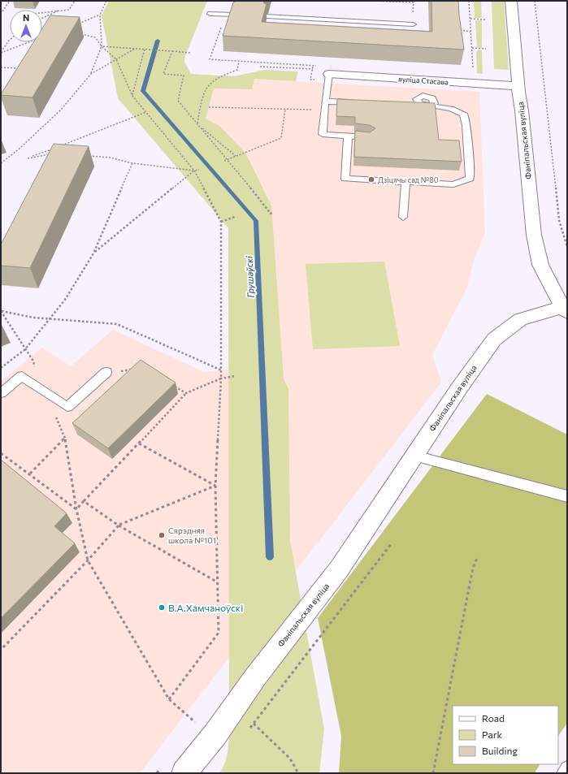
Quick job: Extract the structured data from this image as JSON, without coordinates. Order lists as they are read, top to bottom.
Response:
{
  "streets": {
    "street": ["вуліца Стасава", "Фаніпальская вуліца"]
  },
  "crossings": [
    ["вуліца Стасава", "Фаніпальская вуліца"]
  ],
  "water": ["Грушаўскі"],
  "places": ["Дзіцячы сад №80", "Сярэдняя школа №101", "В.А.Хамчаноўскі"],
  "legend": ["Road", "Park", "Building"],
  "north": "top"
}
